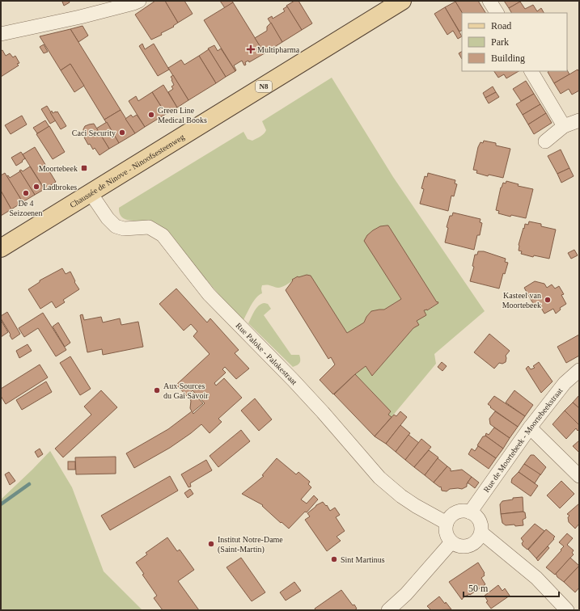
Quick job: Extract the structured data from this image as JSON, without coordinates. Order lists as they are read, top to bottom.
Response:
{
  "streets": {
    "main road": ["N8", "Chaussée de Ninove - Ninoofsesteenweg"],
    "street": ["Rue Paloke - Palokestraat", "Rue de Moortebeek - Moortebeekstraat"]
  },
  "crossings": [
    ["Chaussée de Ninove - Ninoofsesteenweg", "Rue Paloke - Palokestraat"],
    ["Rue Paloke - Palokestraat", "Rue de Moortebeek - Moortebeekstraat"]
  ],
  "places": {
    "health": ["Multipharma"],
    "other": [
      "Green Line Medical Books",
      "Caci Security",
      "Ladbrokes",
      "De 4 Seizoenen",
      "Kasteel van Moortebeek",
      "Aux Sources du Gai Savoir",
      "Institut Notre-Dame (Saint-Martin)",
      "Sint Martinus"
    ],
    "transit": ["Moortebeek"]
  },
  "legend": ["Road", "Park", "Building"],
  "scale_bar": "50 m"
}
